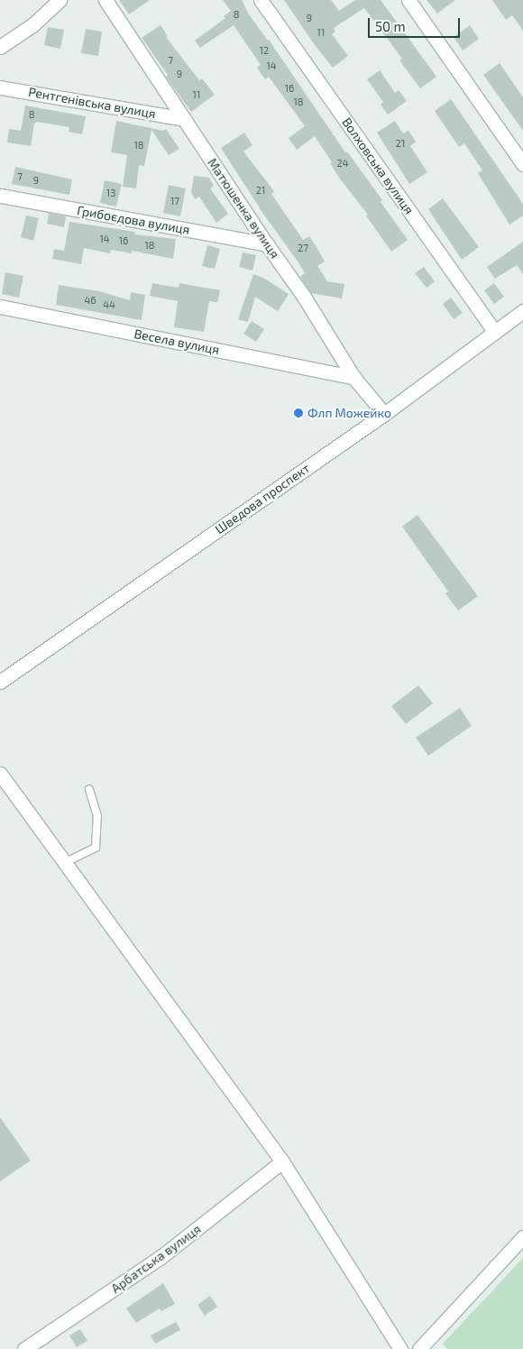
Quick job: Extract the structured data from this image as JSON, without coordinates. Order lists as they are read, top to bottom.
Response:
{
  "streets": {
    "street": [
      "Рентгенівська вулиця",
      "Волховська вулиця",
      "Матюшенка вулиця",
      "Грибоєдова вулиця",
      "Весела вулиця",
      "Шведова проспект",
      "Арбатська вулиця"
    ]
  },
  "crossings": [
    ["Рентгенівська вулиця", "Матюшенка вулиця"],
    ["Волховська вулиця", "Шведова проспект"],
    ["Матюшенка вулиця", "Грибоєдова вулиця"],
    ["Матюшенка вулиця", "Весела вулиця"],
    ["Матюшенка вулиця", "Шведова проспект"]
  ],
  "places": ["Флп Можейко"],
  "house_numbers": [
    "8",
    "9",
    "11",
    "12",
    "7",
    "14",
    "9",
    "16",
    "11",
    "18",
    "8",
    "21",
    "18",
    "24",
    "7",
    "9",
    "21",
    "13",
    "17",
    "14",
    "16",
    "18",
    "27",
    "46",
    "44"
  ],
  "scale_bar": "50 m"
}
